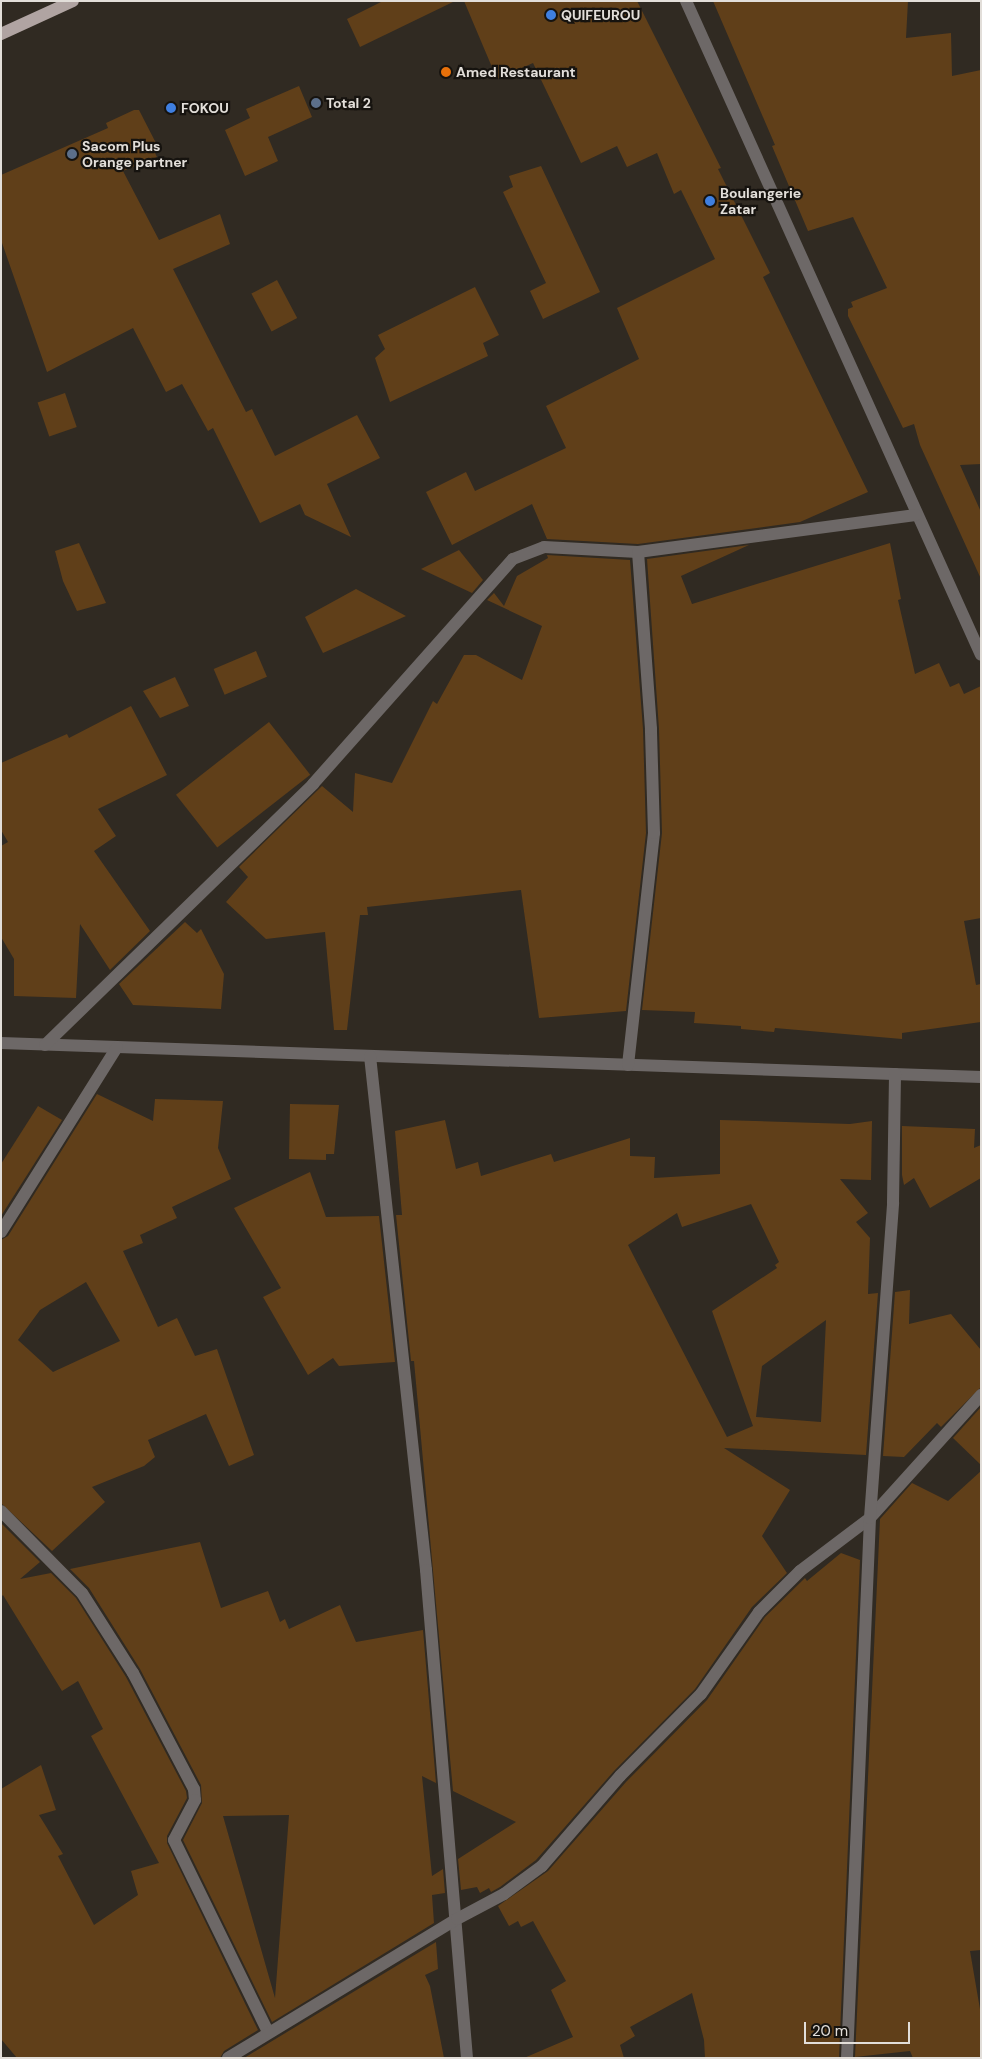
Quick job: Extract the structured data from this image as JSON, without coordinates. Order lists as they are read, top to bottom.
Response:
{
  "places": [
    "QUIFEUROU",
    "Amed Restaurant",
    "Total 2",
    "FOKOU",
    "Sacom Plus Orange partner",
    "Boulangerie Zatar"
  ],
  "scale_bar": "20 m"
}
